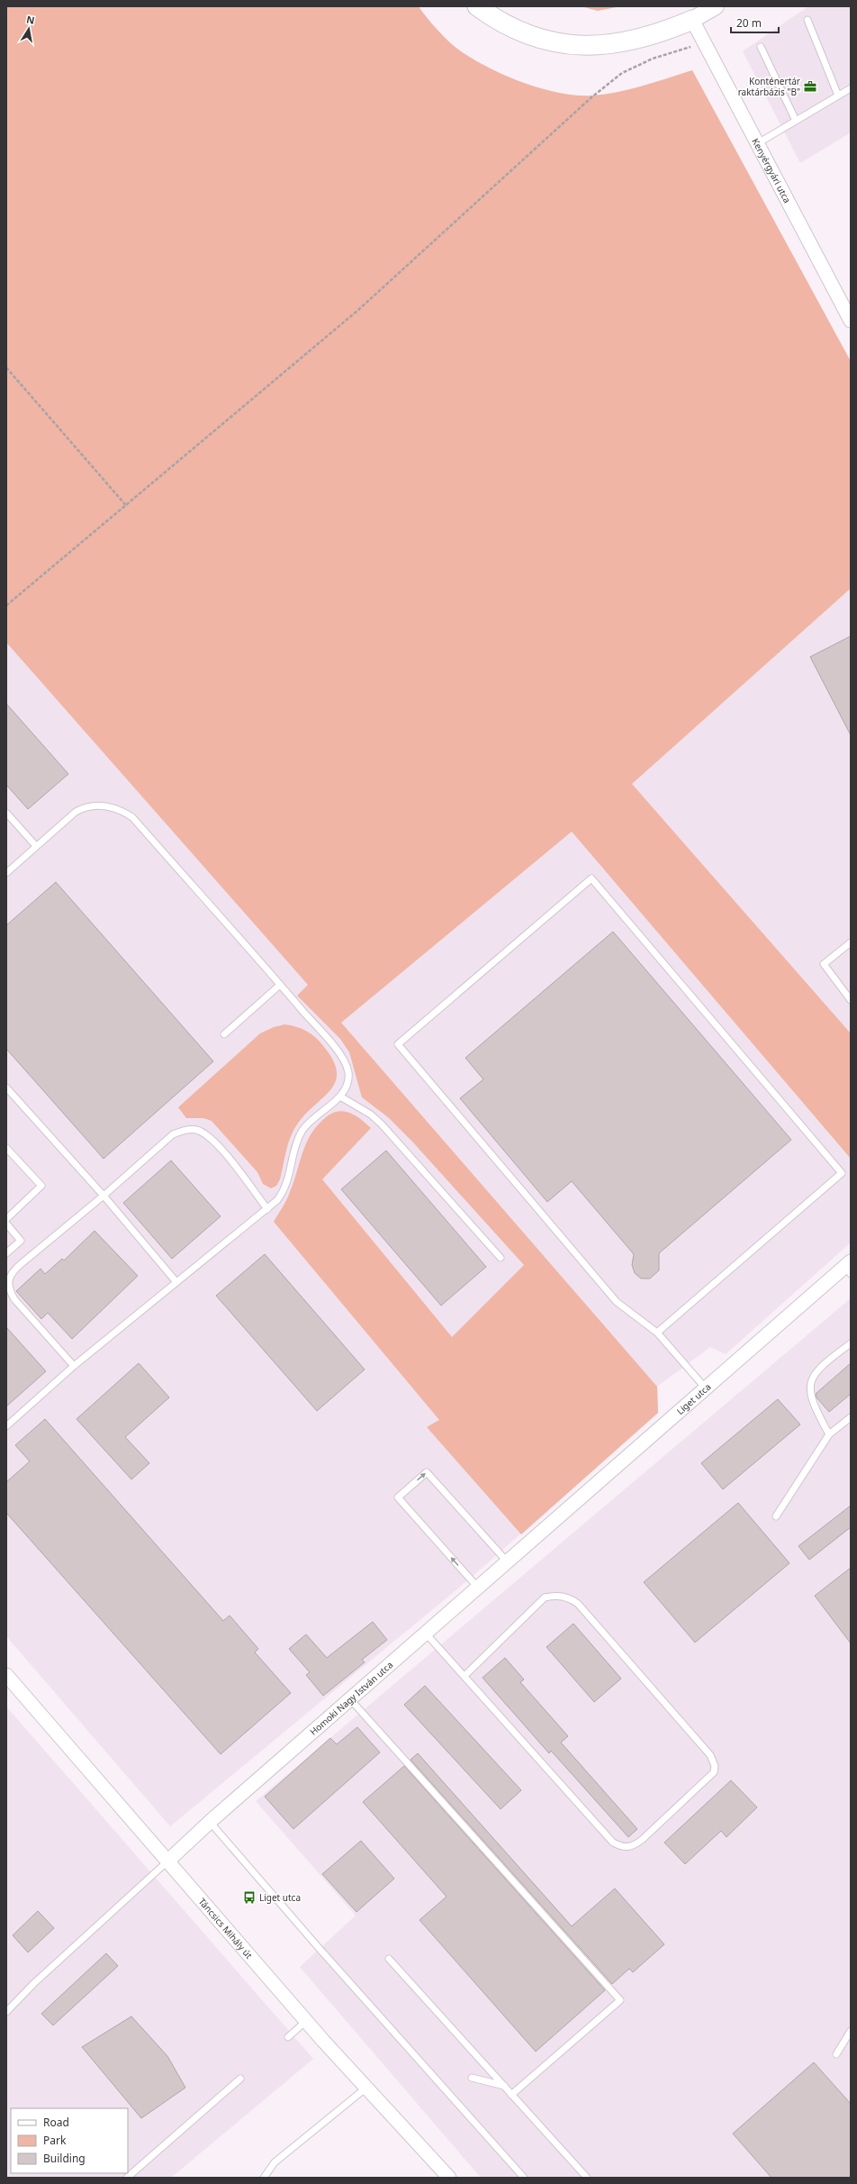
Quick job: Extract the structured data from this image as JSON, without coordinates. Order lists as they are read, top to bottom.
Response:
{
  "streets": {
    "street": [
      "Kenyérgyári utca",
      "Liget utca",
      "Homoki Nagy István utca",
      "Táncsics Mihály út"
    ]
  },
  "crossings": [
    ["Liget utca", "Homoki Nagy István utca"],
    ["Homoki Nagy István utca", "Táncsics Mihály út"]
  ],
  "places": {
    "office": ["Konténertár raktárbázis \"B\""],
    "bus stop": ["Liget utca"]
  },
  "legend": ["Road", "Park", "Building"],
  "scale_bar": "20 m",
  "north": "top"
}
